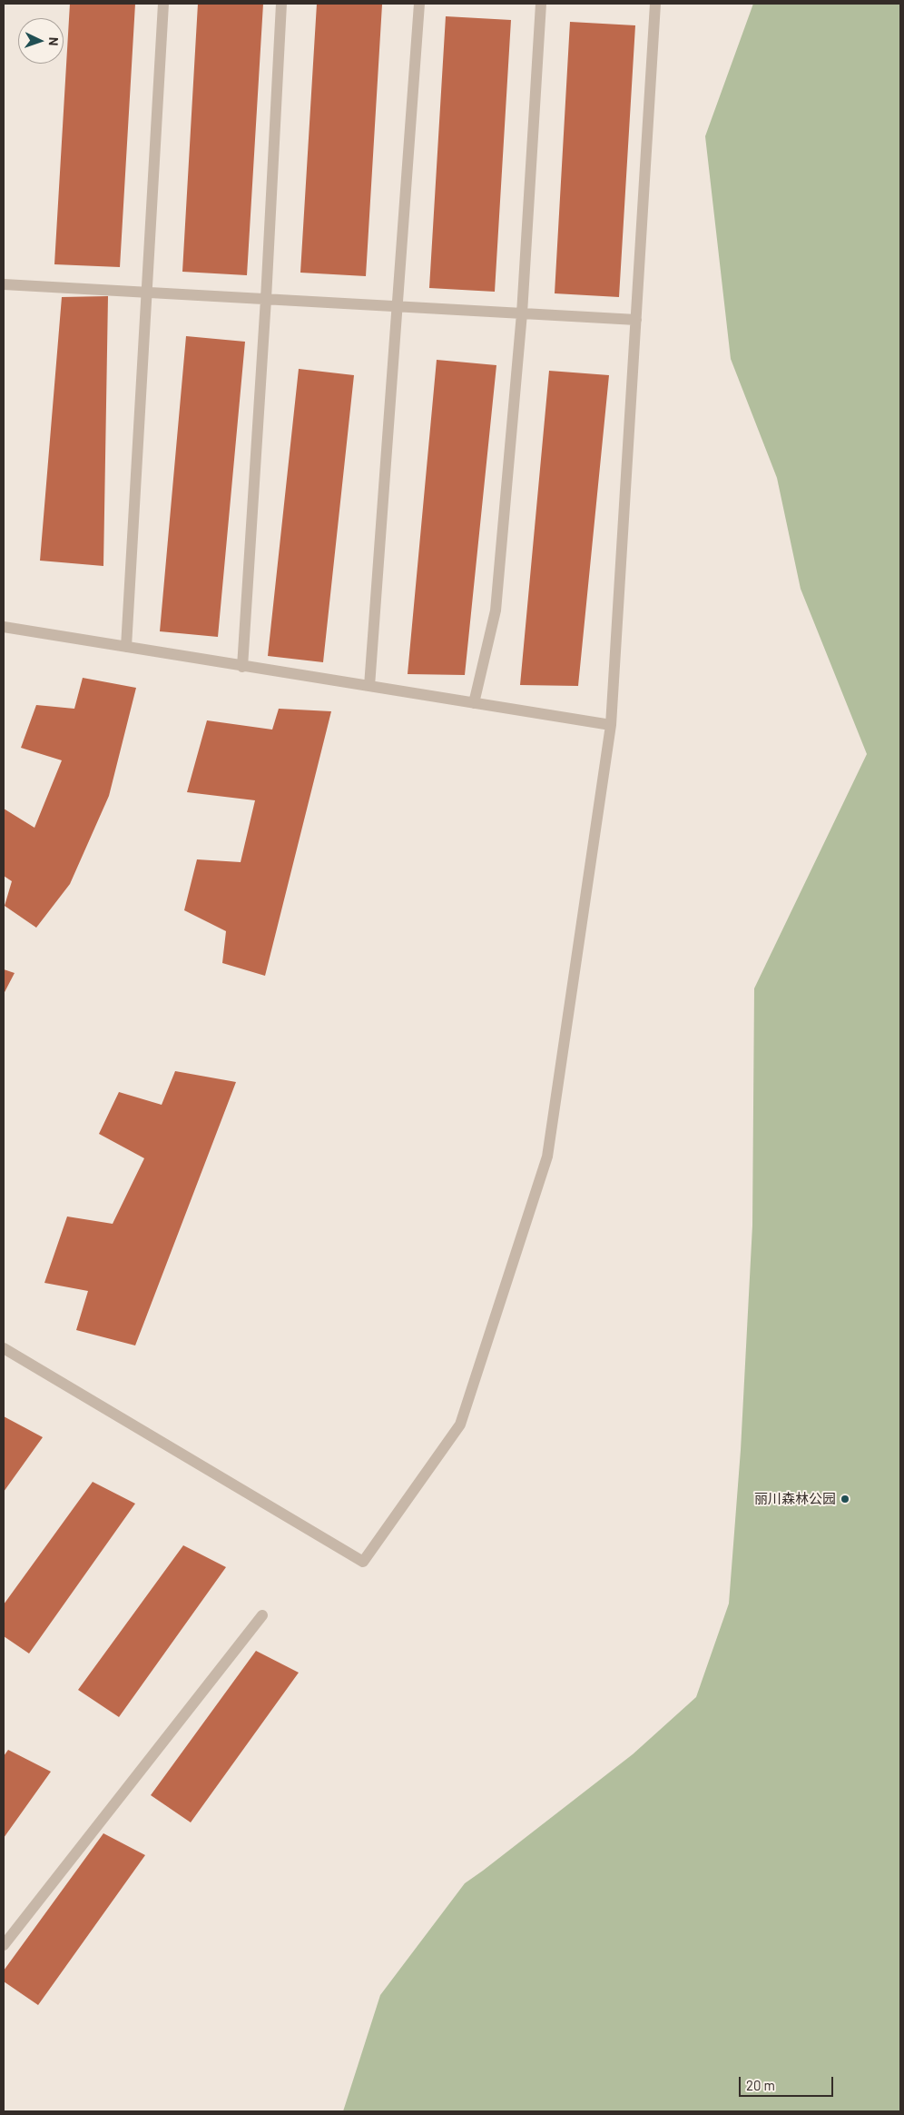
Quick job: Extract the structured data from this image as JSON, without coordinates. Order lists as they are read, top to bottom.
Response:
{
  "places": ["丽川森林公园"],
  "scale_bar": "20 m",
  "north": "right"
}
